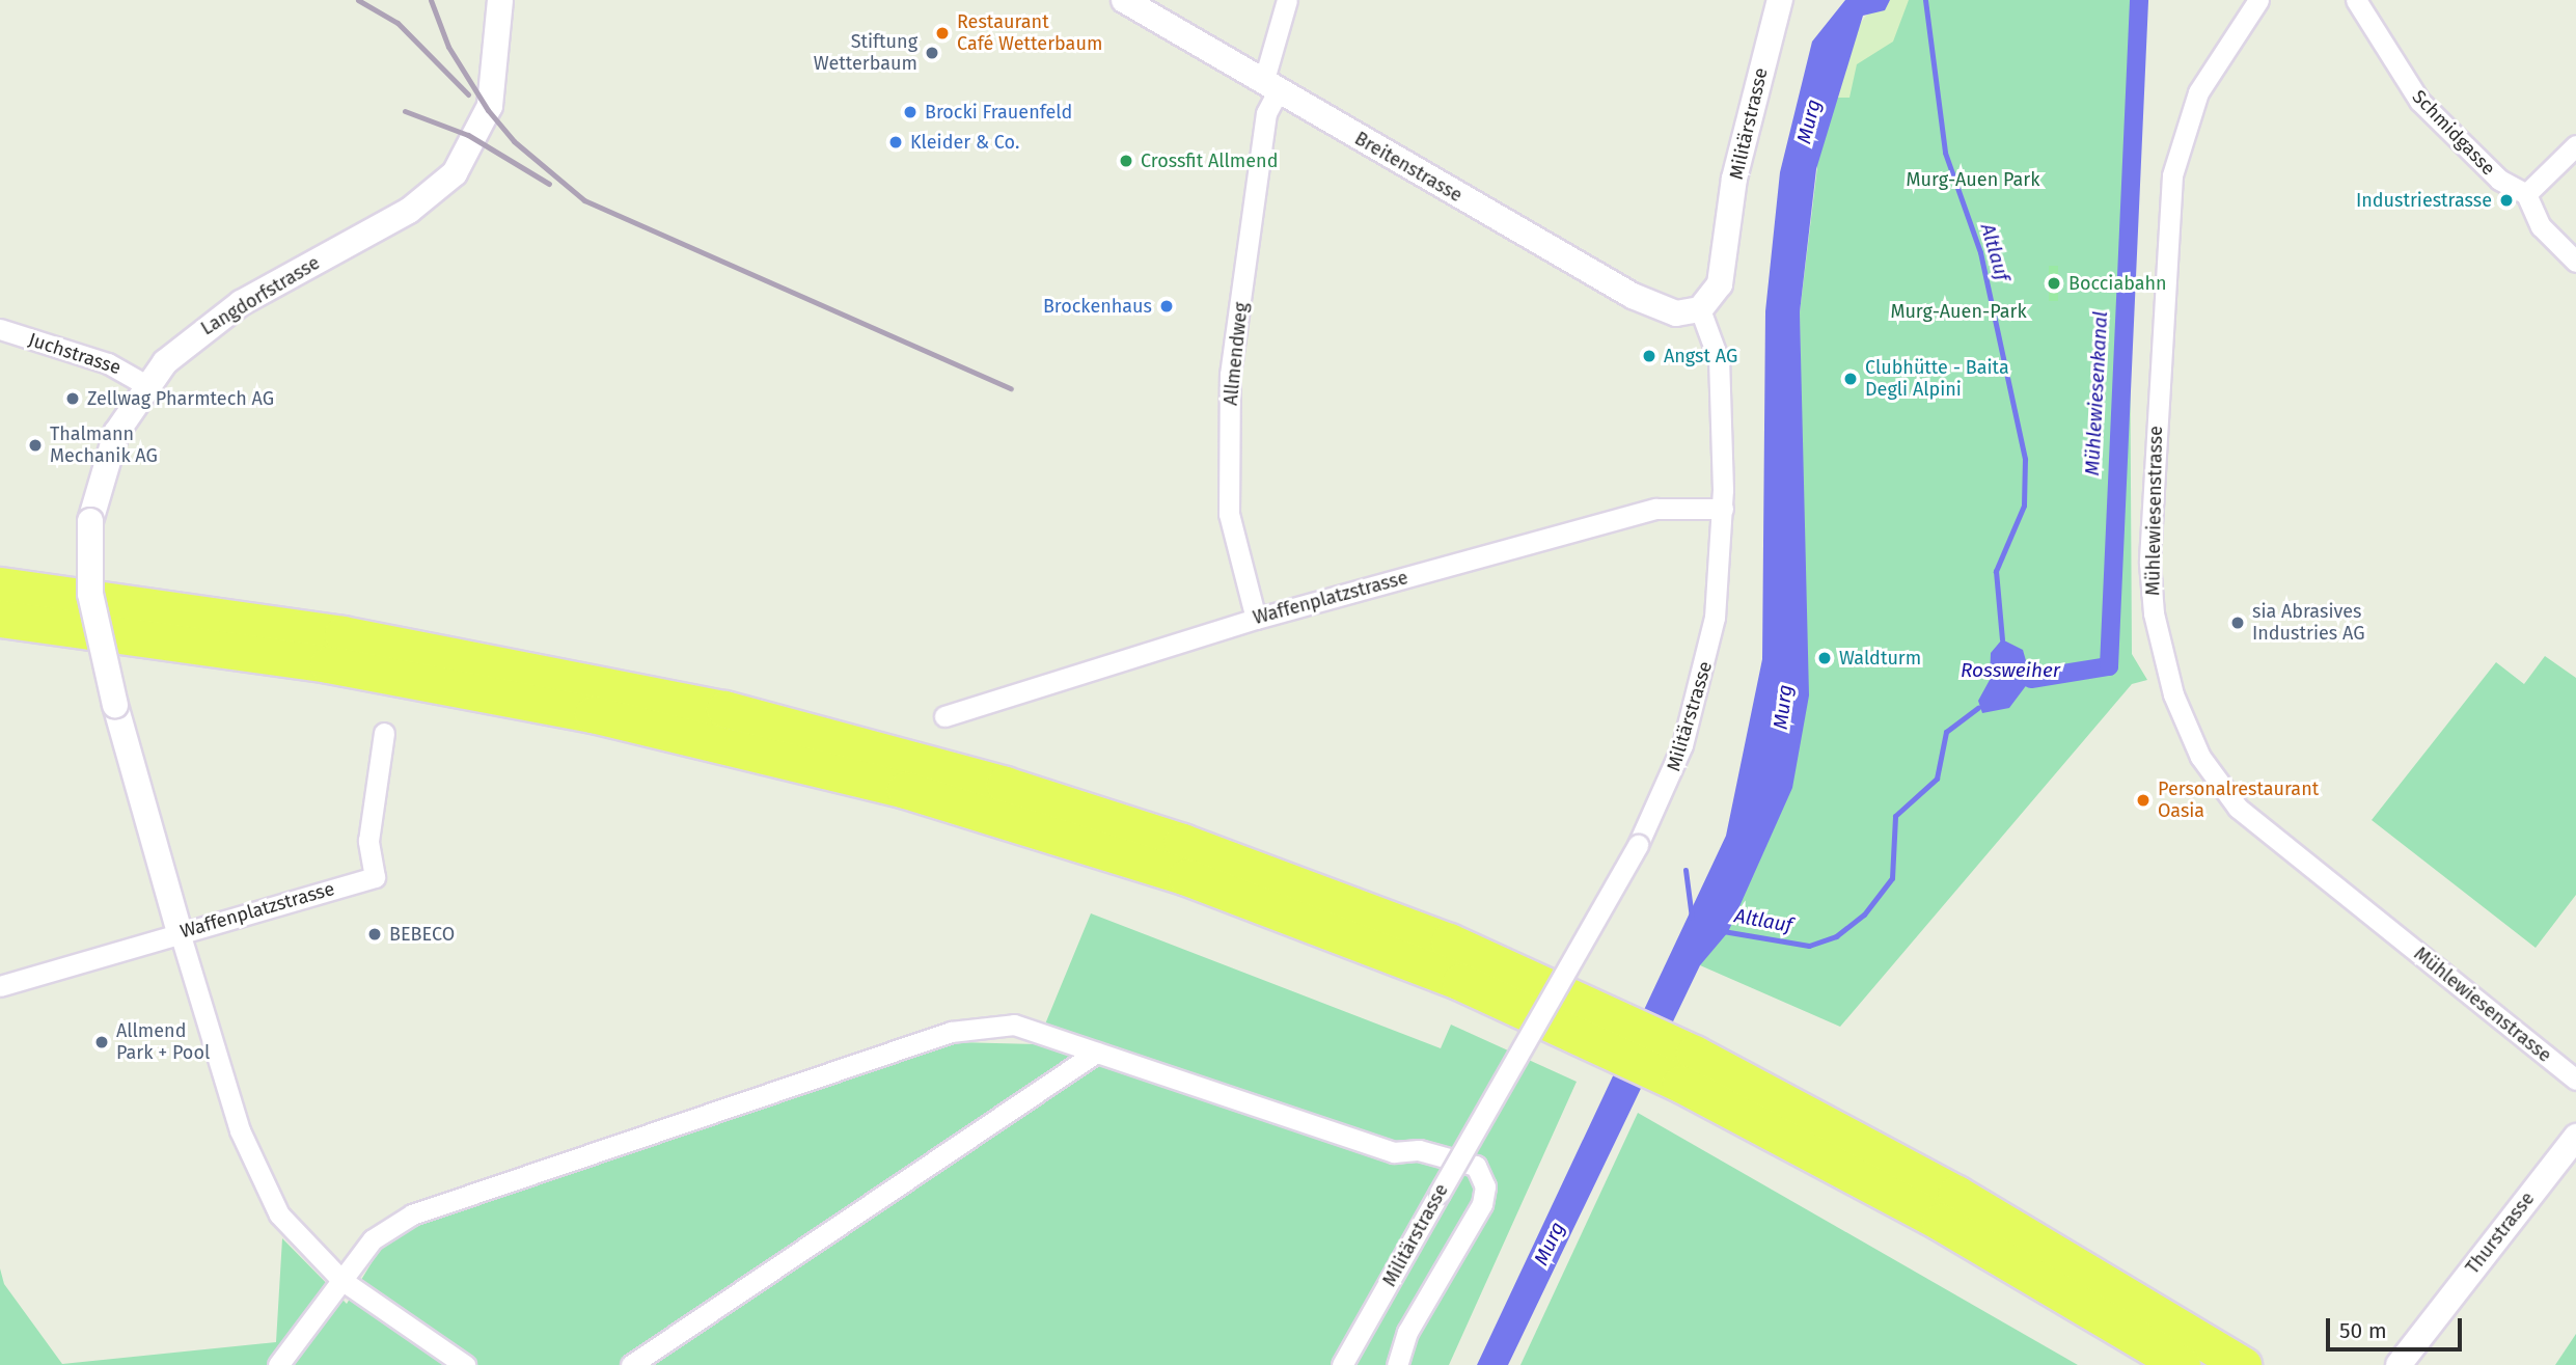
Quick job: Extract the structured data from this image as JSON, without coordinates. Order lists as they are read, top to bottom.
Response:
{
  "streets": {
    "street": [
      "Militärstrasse",
      "Schmidgasse",
      "Breitenstrasse",
      "Langdorfstrasse",
      "Juchstrasse",
      "Allmendweg",
      "Mühlewiesenstrasse",
      "Waffenplatzstrasse",
      "Thurstrasse"
    ]
  },
  "crossings": [
    ["Militärstrasse", "Breitenstrasse"],
    ["Militärstrasse", "Waffenplatzstrasse"],
    ["Breitenstrasse", "Allmendweg"],
    ["Langdorfstrasse", "Juchstrasse"],
    ["Langdorfstrasse", "Waffenplatzstrasse"],
    ["Allmendweg", "Waffenplatzstrasse"]
  ],
  "water": [
    "Murg",
    "Altlauf",
    "Mühlewiesenkanal",
    "Rossweiher"
  ],
  "parks": ["Murg-Auen Park", "Murg-Auen-Park"],
  "places": [
    "Restaurant Café Wetterbaum",
    "Stiftung Wetterbaum",
    "Brocki Frauenfeld",
    "Kleider & Co.",
    "Crossfit Allmend",
    "Industriestrasse",
    "Bocciabahn",
    "Brockenhaus",
    "Angst AG",
    "Clubhütte - Baita Degli Alpini",
    "Zellwag Pharmtech AG",
    "Thalmann Mechanik AG",
    "sia Abrasives Industries AG",
    "Waldturm",
    "Personalrestaurant Oasia",
    "BEBECO",
    "Allmend Park + Pool"
  ],
  "scale_bar": "50 m"
}
